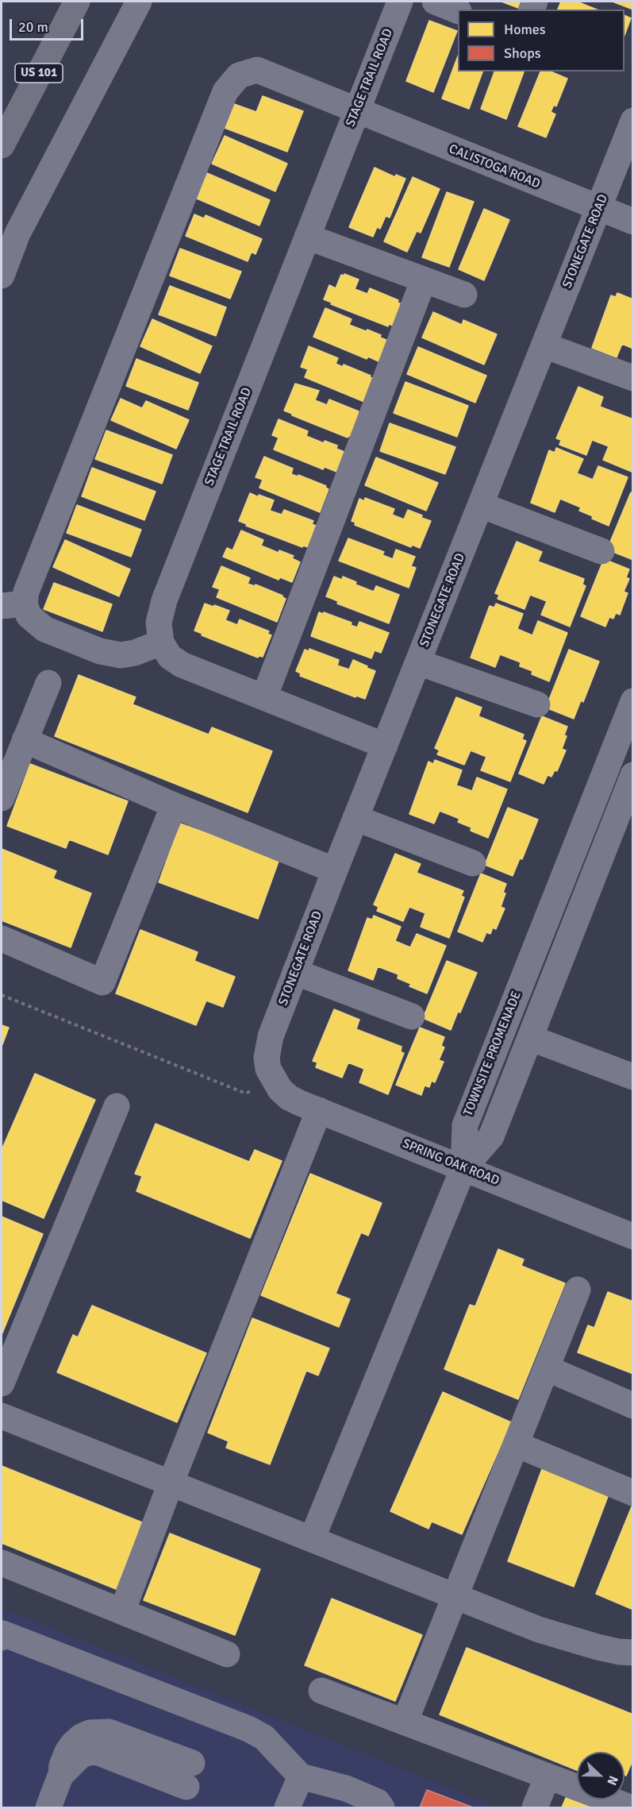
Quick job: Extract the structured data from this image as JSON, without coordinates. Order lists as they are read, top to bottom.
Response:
{
  "streets": {
    "highway": ["US 101"],
    "street": [
      "STAGE TRAIL ROAD",
      "CALISTOGA ROAD",
      "STONEGATE ROAD",
      "TOWNSITE PROMENADE",
      "SPRING OAK ROAD"
    ]
  },
  "crossings": [
    ["STAGE TRAIL ROAD", "CALISTOGA ROAD"],
    ["CALISTOGA ROAD", "STONEGATE ROAD"],
    ["STONEGATE ROAD", "SPRING OAK ROAD"],
    ["TOWNSITE PROMENADE", "SPRING OAK ROAD"]
  ],
  "legend": ["Homes", "Shops"],
  "scale_bar": "20 m",
  "north": "right"
}
